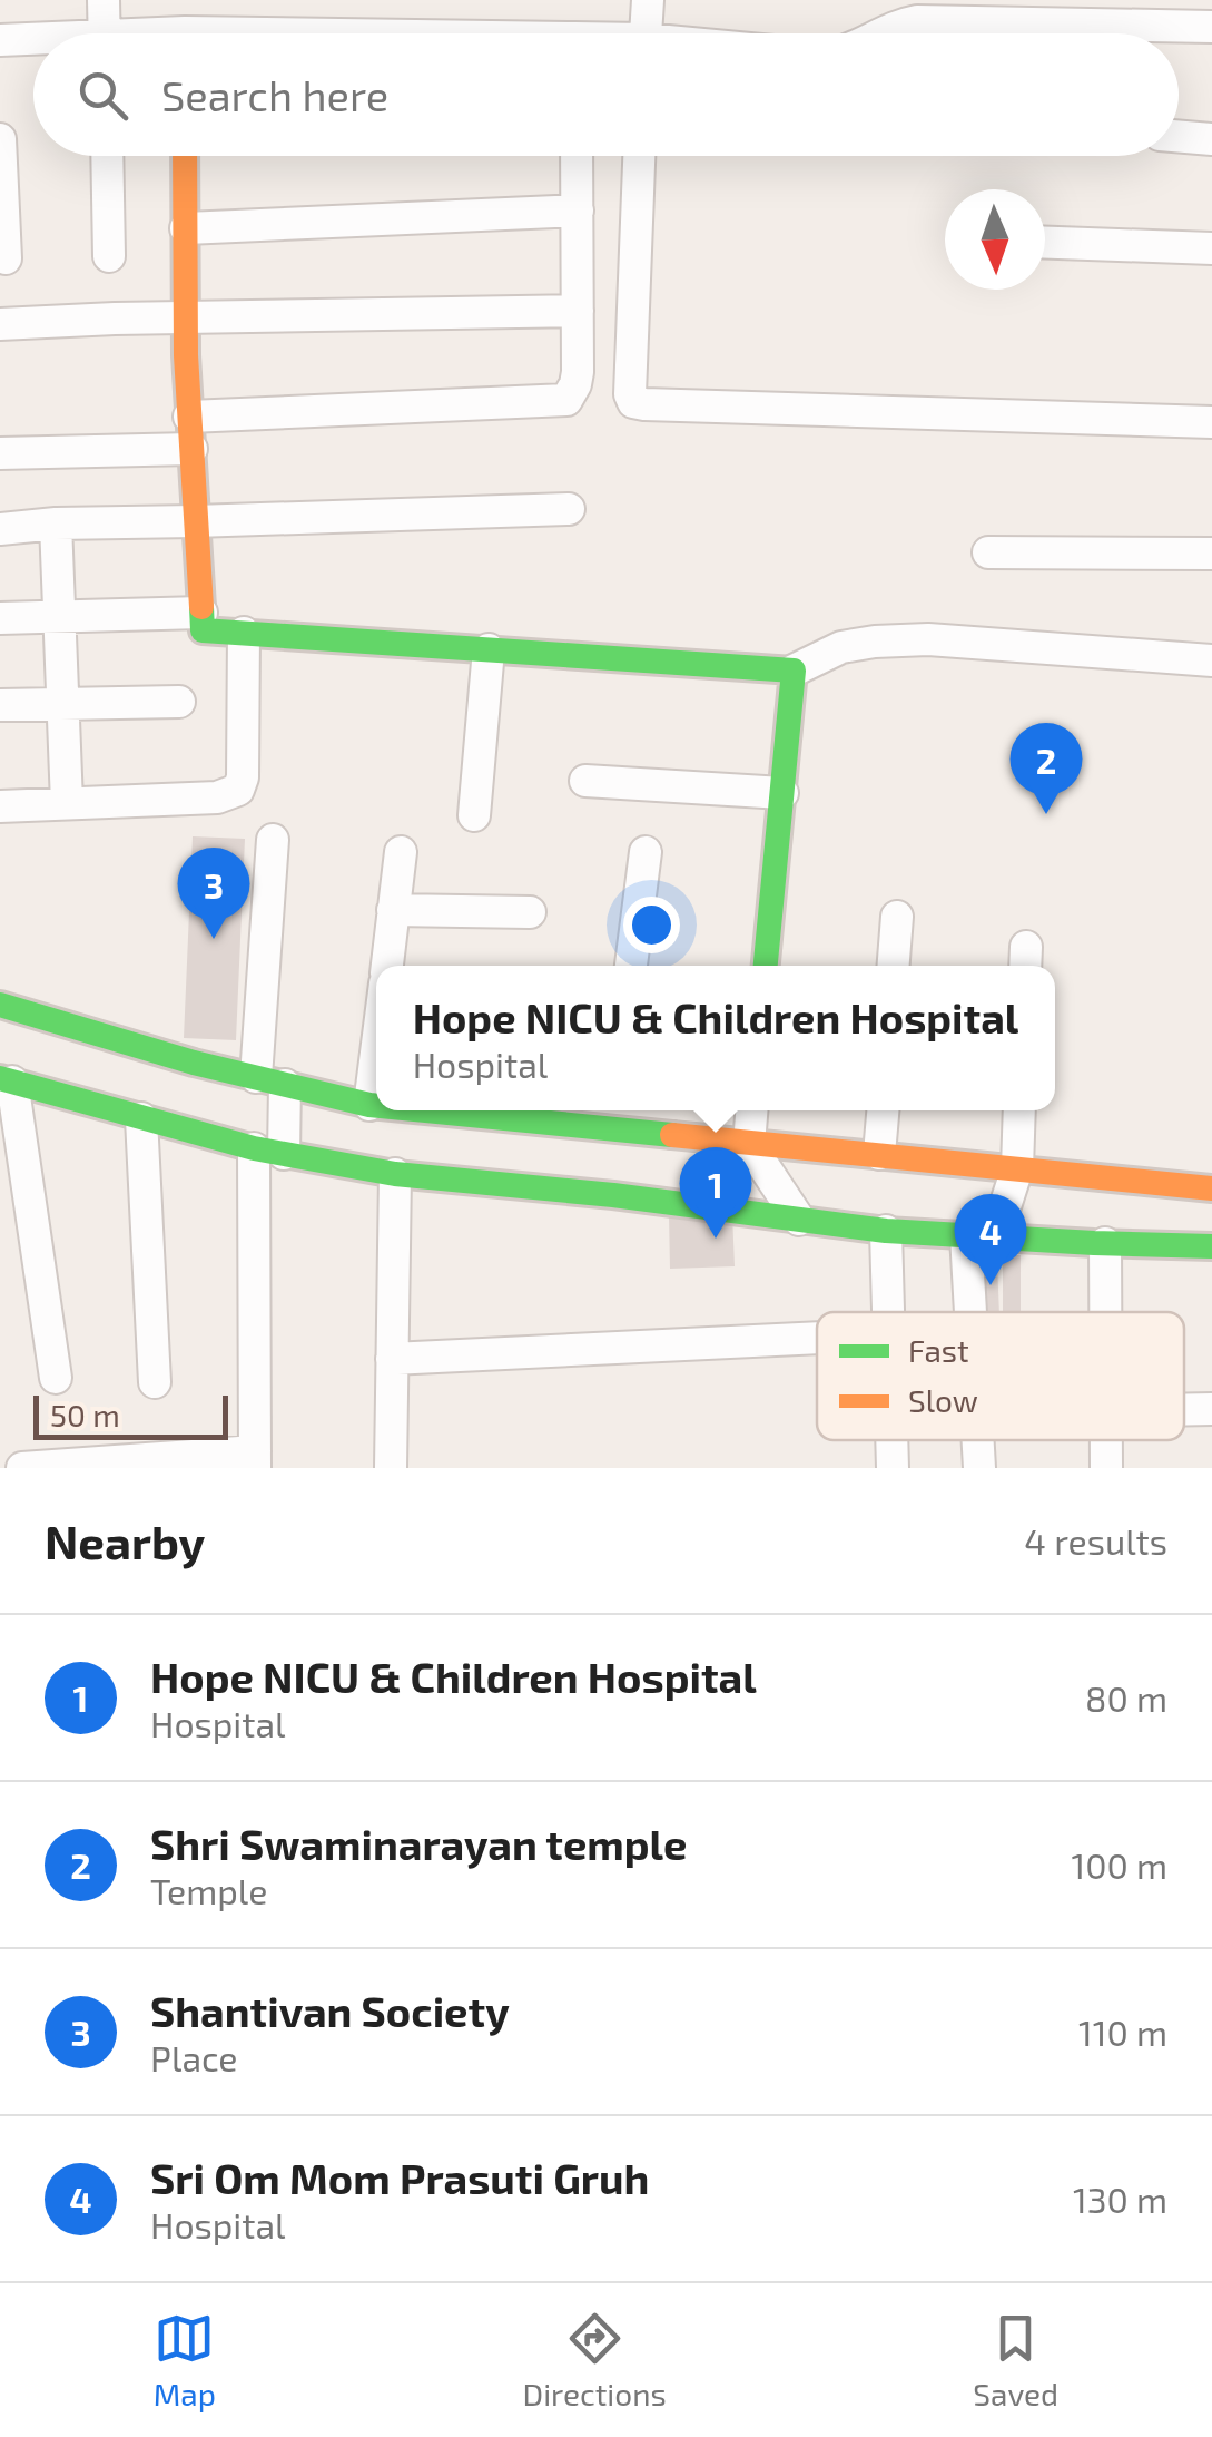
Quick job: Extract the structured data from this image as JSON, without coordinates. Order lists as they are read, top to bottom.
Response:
{
  "legend": ["Fast", "Slow"],
  "scale_bar": "50 m",
  "north": "bottom",
  "page": {
    "search": "Search here",
    "pins": [
      "2",
      "3",
      "1",
      "4"
    ],
    "popup": ["Hope NICU & Children Hospital", "Hospital"],
    "scale": "50 m",
    "heading": ["Nearby", "4 results"],
    "list": [
      {
        "mark": "1",
        "name": "Hope NICU & Children Hospital",
        "note": "Hospital",
        "value": "80 m"
      },
      {
        "mark": "2",
        "name": "Shri Swaminarayan temple",
        "note": "Temple",
        "value": "100 m"
      },
      {
        "mark": "3",
        "name": "Shantivan Society",
        "note": "Place",
        "value": "110 m"
      },
      {
        "mark": "4",
        "name": "Sri Om Mom Prasuti Gruh",
        "note": "Hospital",
        "value": "130 m"
      }
    ],
    "nav": ["Map", "Directions", "Saved"]
  }
}
